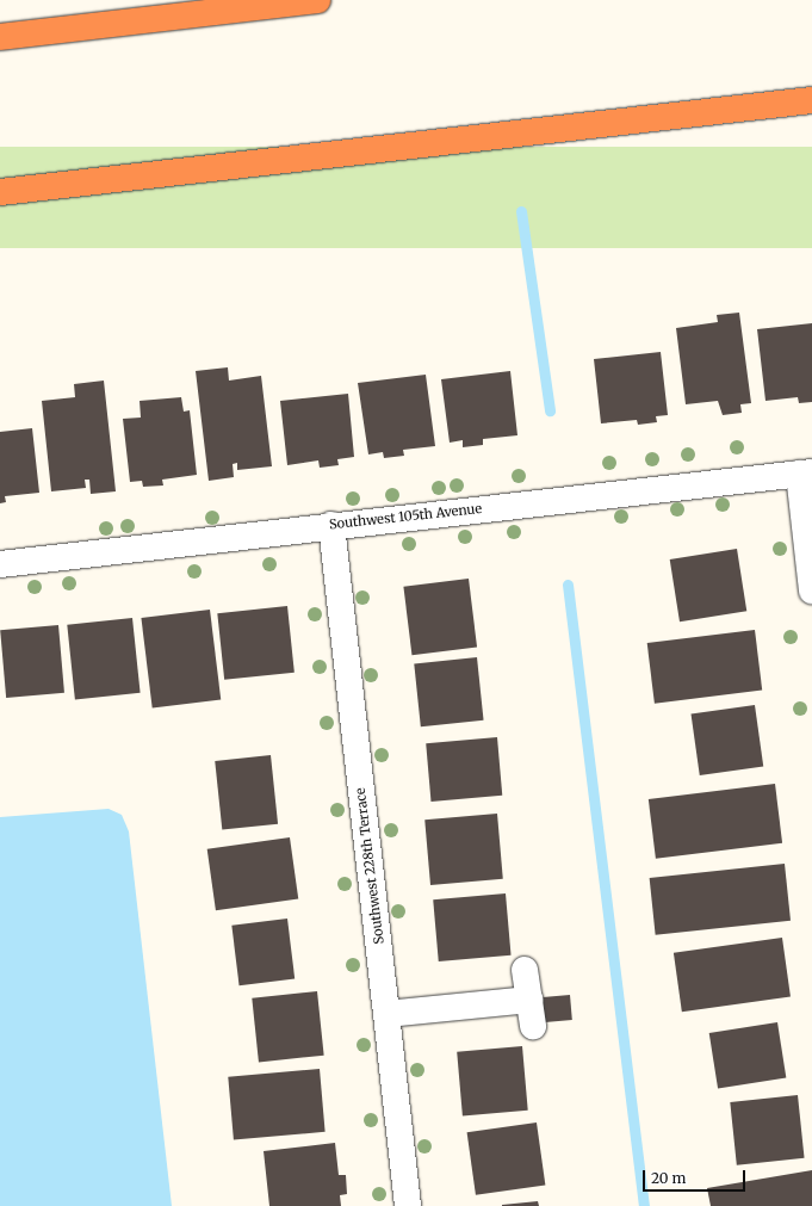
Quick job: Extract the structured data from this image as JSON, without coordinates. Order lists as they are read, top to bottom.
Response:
{
  "streets": {
    "street": ["Southwest 105th Avenue", "Southwest 228th Terrace"]
  },
  "crossings": [
    ["Southwest 105th Avenue", "Southwest 228th Terrace"]
  ],
  "scale_bar": "20 m"
}
